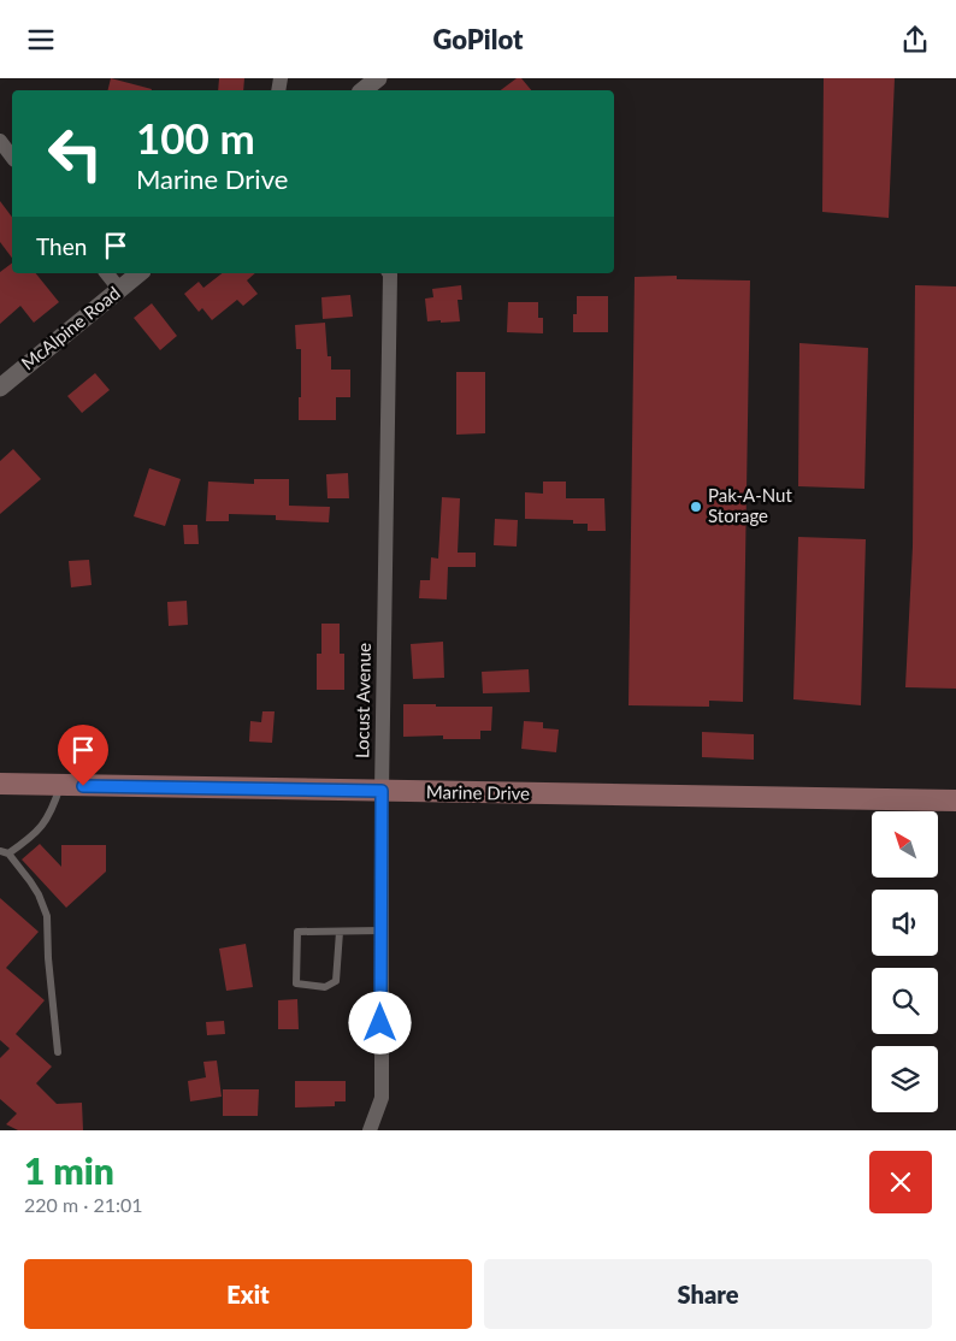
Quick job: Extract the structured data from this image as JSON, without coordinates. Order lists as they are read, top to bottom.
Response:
{
  "streets": {
    "main road": ["Marine Drive"],
    "street": ["McAlpine Road", "Locust Avenue"]
  },
  "crossings": [
    ["Locust Avenue", "Marine Drive"]
  ],
  "places": ["Pak-A-Nut Storage"],
  "north": "top left",
  "page": {
    "header": "GoPilot",
    "turn": ["100 m", "Marine Drive"],
    "then": "Then",
    "heading": ["1 min", "220 m · 21:01"],
    "buttons": ["Exit", "Share"]
  }
}
